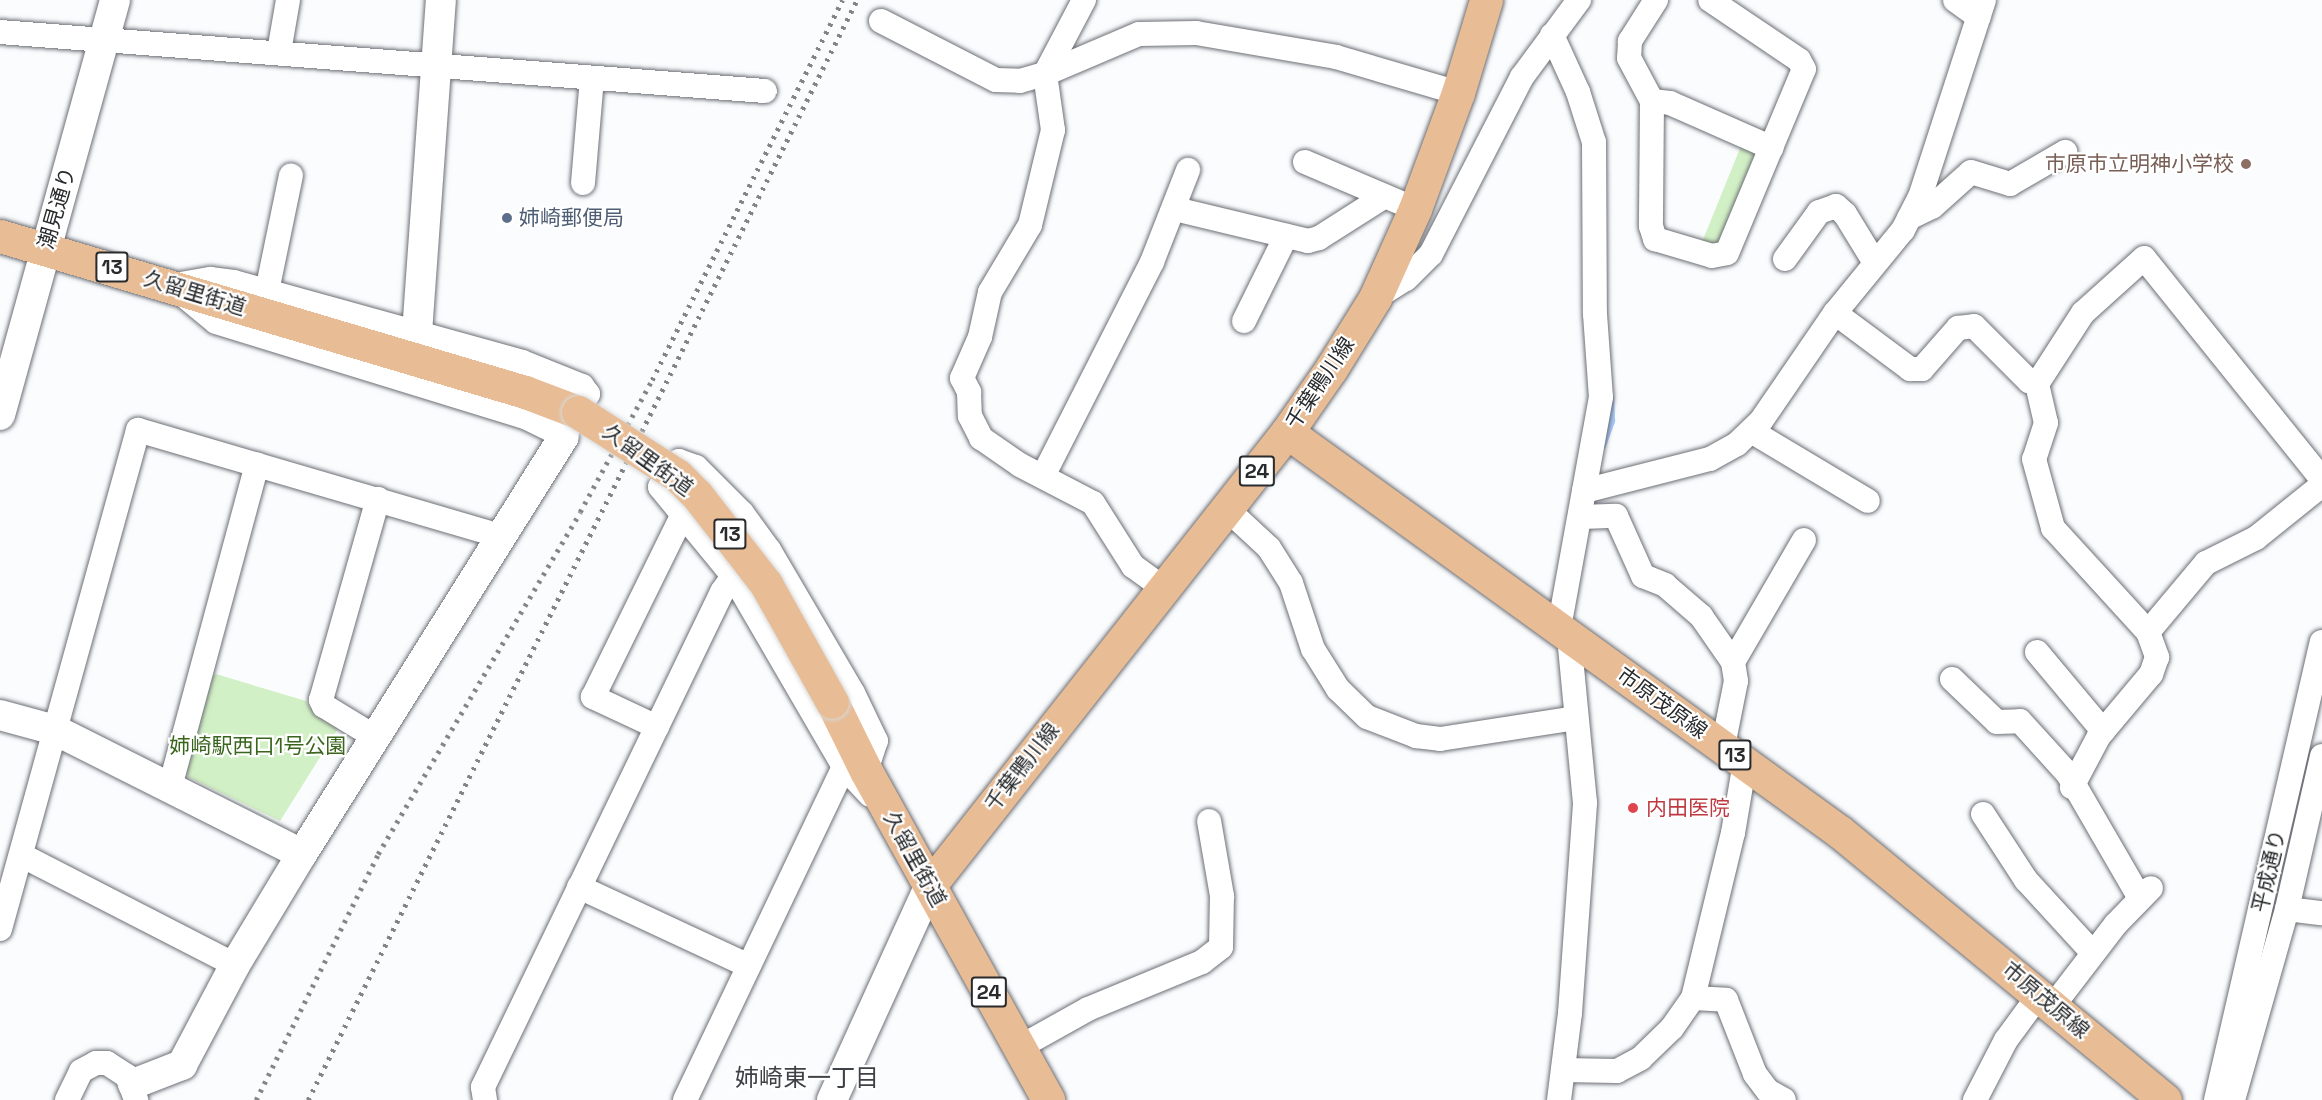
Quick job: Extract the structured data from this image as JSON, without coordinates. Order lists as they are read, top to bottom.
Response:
{
  "streets": {
    "main road": [
      "13",
      "久留里街道",
      "千葉鴨川線",
      "24",
      "市原茂原線"
    ],
    "street": ["潮見通り", "平成通り"]
  },
  "crossings": [
    ["潮見通り", "久留里街道"],
    ["久留里街道", "千葉鴨川線"],
    ["千葉鴨川線", "市原茂原線"]
  ],
  "districts": ["姉崎東一丁目"],
  "parks": ["姉崎駅西口1号公園"],
  "places": ["市原市立明神小学校", "姉崎郵便局", "内田医院"]
}
